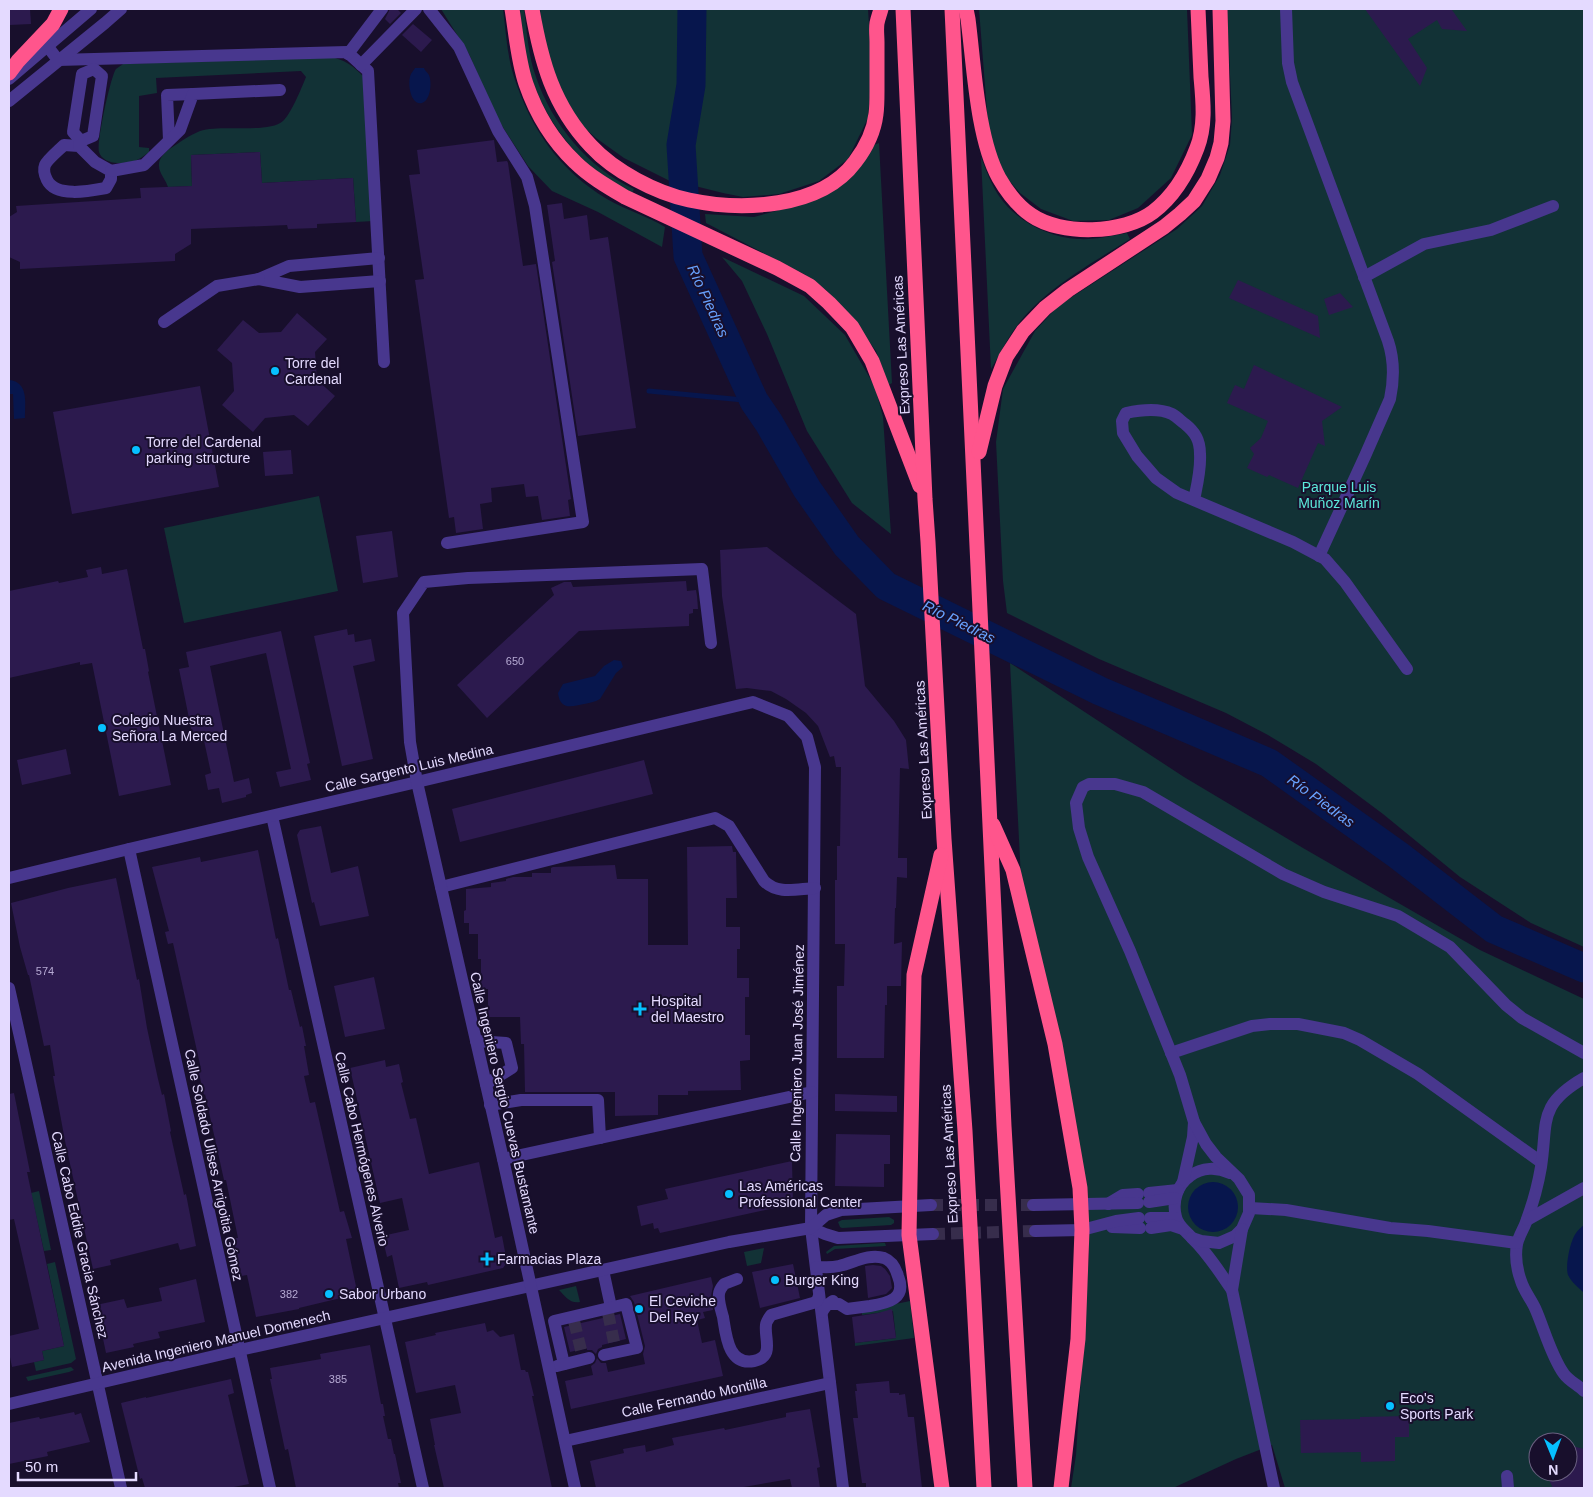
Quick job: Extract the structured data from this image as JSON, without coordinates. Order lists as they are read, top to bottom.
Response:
{
  "streets": {
    "highway": ["Expreso Las Américas"],
    "street": [
      "Calle Sargento Luis Medina",
      "Calle Ingeniero Juan José Jiménez",
      "Calle Ingeniero Sergio Cuevas Bustamante",
      "Calle Cabo Hermógenes Alverio",
      "Calle Soldado Ulises Arrigoitia Gómez",
      "Calle Cabo Eddie Gracia Sánchez",
      "Avenida Ingeniero Manuel Domenech",
      "Calle Fernando Montilla"
    ]
  },
  "crossings": [
    ["Calle Sargento Luis Medina", "Calle Ingeniero Juan José Jiménez"],
    ["Calle Sargento Luis Medina", "Calle Ingeniero Sergio Cuevas Bustamante"],
    ["Calle Sargento Luis Medina", "Calle Cabo Hermógenes Alverio"],
    ["Calle Sargento Luis Medina", "Calle Soldado Ulises Arrigoitia Gómez"],
    ["Calle Ingeniero Juan José Jiménez", "Avenida Ingeniero Manuel Domenech"],
    ["Calle Ingeniero Juan José Jiménez", "Calle Fernando Montilla"],
    ["Calle Ingeniero Sergio Cuevas Bustamante", "Avenida Ingeniero Manuel Domenech"],
    ["Calle Ingeniero Sergio Cuevas Bustamante", "Calle Fernando Montilla"],
    ["Calle Cabo Hermógenes Alverio", "Avenida Ingeniero Manuel Domenech"],
    ["Calle Soldado Ulises Arrigoitia Gómez", "Avenida Ingeniero Manuel Domenech"],
    ["Calle Cabo Eddie Gracia Sánchez", "Avenida Ingeniero Manuel Domenech"]
  ],
  "water": ["Río Piedras"],
  "parks": ["Parque Luis Muñoz Marín"],
  "places": {
    "other": [
      "Torre del Cardenal",
      "Torre del Cardenal parking structure",
      "Colegio Nuestra Señora La Merced",
      "Las Américas Professional Center",
      "Burger King",
      "Sabor Urbano",
      "El Ceviche Del Rey",
      "Eco's Sports Park"
    ],
    "health": ["Hospital del Maestro", "Farmacias Plaza"]
  },
  "house_numbers": [
    "650",
    "574",
    "382",
    "385"
  ],
  "scale_bar": "50 m",
  "north": "bottom"
}
